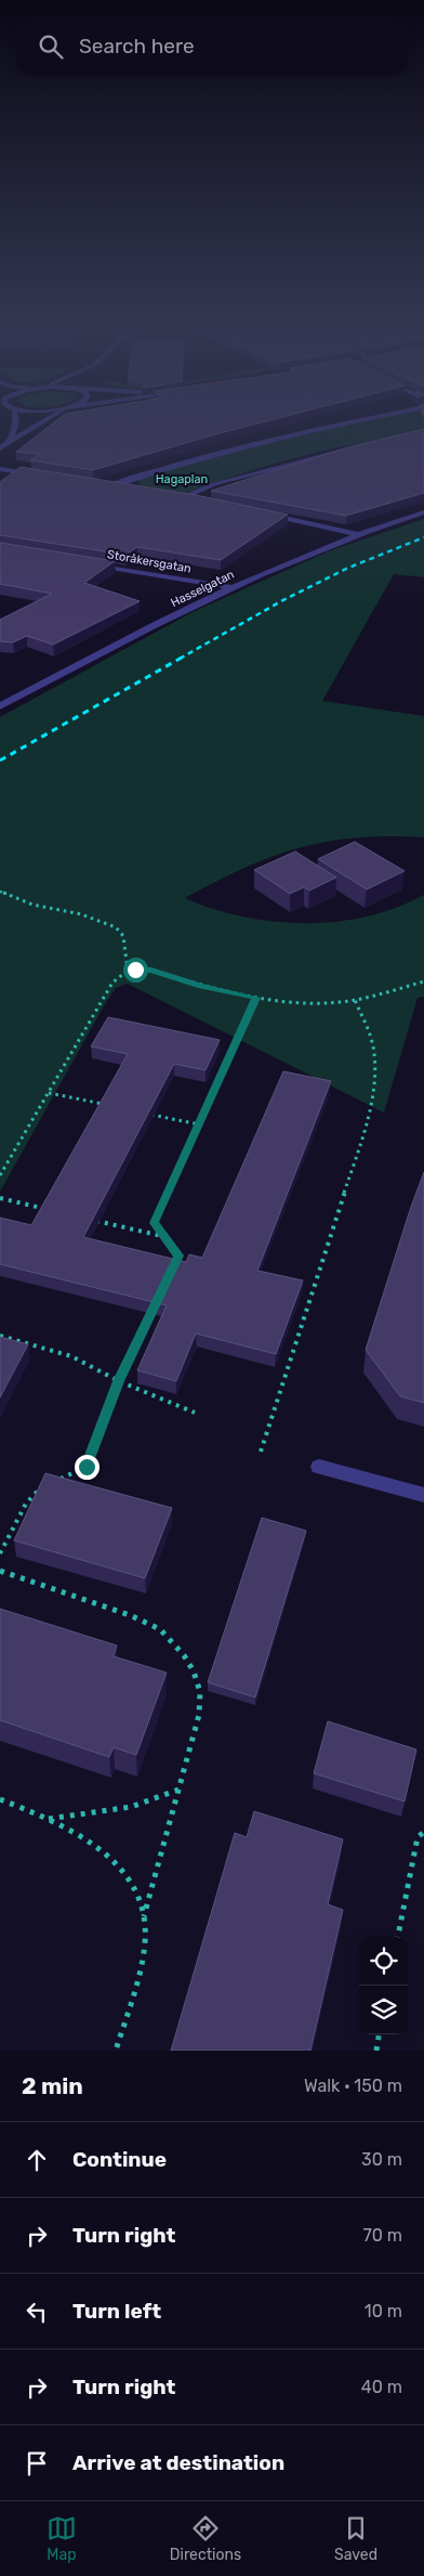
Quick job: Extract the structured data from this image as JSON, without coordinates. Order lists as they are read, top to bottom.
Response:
{
  "streets": {
    "street": ["Storåkersgatan", "Hasselgatan"]
  },
  "crossings": [
    ["Storåkersgatan", "Hasselgatan"]
  ],
  "parks": ["Hagaplan"],
  "page": {
    "search": "Search here",
    "heading": ["2 min", "Walk · 150 m"],
    "list": [
      ["Continue", "30 m"],
      ["Turn right", "70 m"],
      ["Turn left", "10 m"],
      ["Turn right", "40 m"],
      "Arrive at destination"
    ],
    "nav": ["Map", "Directions", "Saved"]
  }
}
